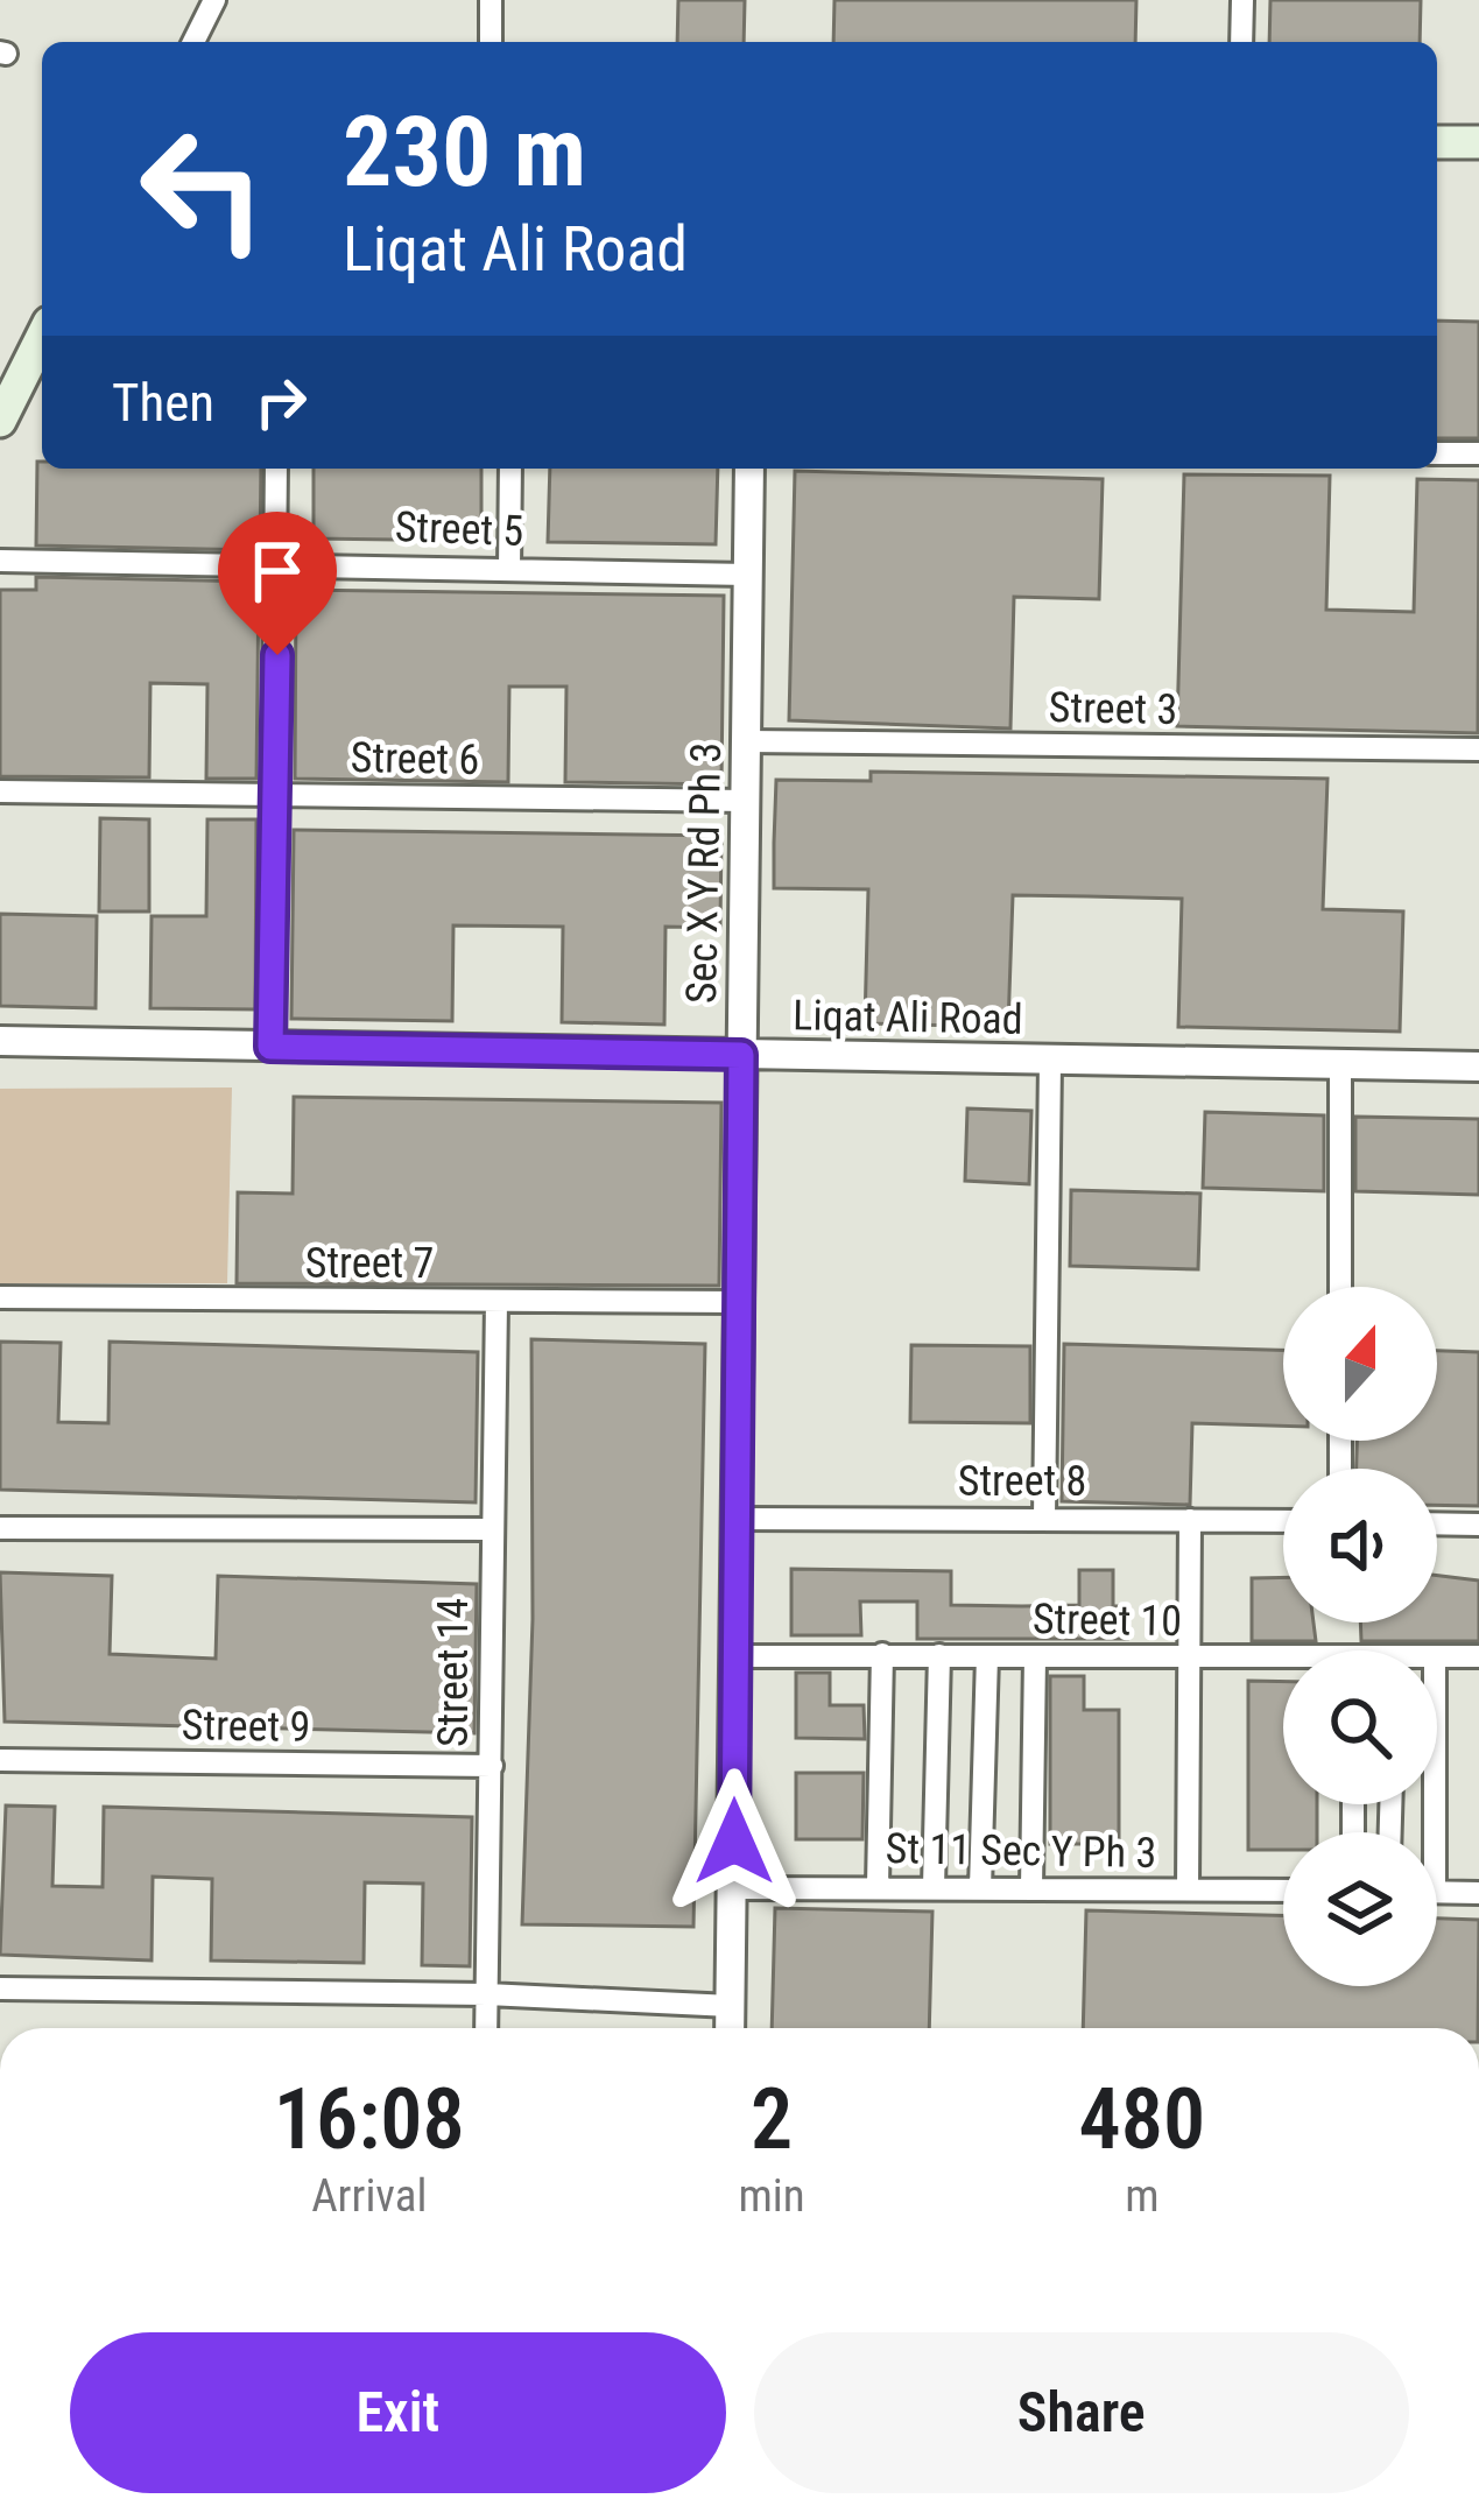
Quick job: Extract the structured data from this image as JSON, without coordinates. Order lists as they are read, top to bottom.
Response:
{
  "streets": {
    "street": [
      "Street 5",
      "Street 3",
      "Street 6",
      "Sec X Y Rd Ph 3",
      "Liqat Ali Road",
      "Street 7",
      "Street 8",
      "Street 10",
      "Street 14",
      "Street 9",
      "St 11 Sec Y Ph 3"
    ]
  },
  "crossings": [
    ["Street 5", "Sec X Y Rd Ph 3"],
    ["Street 3", "Sec X Y Rd Ph 3"],
    ["Street 6", "Sec X Y Rd Ph 3"],
    ["Sec X Y Rd Ph 3", "Liqat Ali Road"],
    ["Sec X Y Rd Ph 3", "Street 7"],
    ["Sec X Y Rd Ph 3", "Street 8"],
    ["Sec X Y Rd Ph 3", "Street 10"],
    ["Sec X Y Rd Ph 3", "St 11 Sec Y Ph 3"],
    ["Street 7", "Street 14"],
    ["Street 14", "Street 9"]
  ],
  "north": "top",
  "page": {
    "turn": ["230 m", "Liqat Ali Road"],
    "then": "Then",
    "eta": [
      "16:08",
      "Arrival",
      "2",
      "min",
      "480",
      "m"
    ],
    "buttons": ["Exit", "Share"]
  }
}
